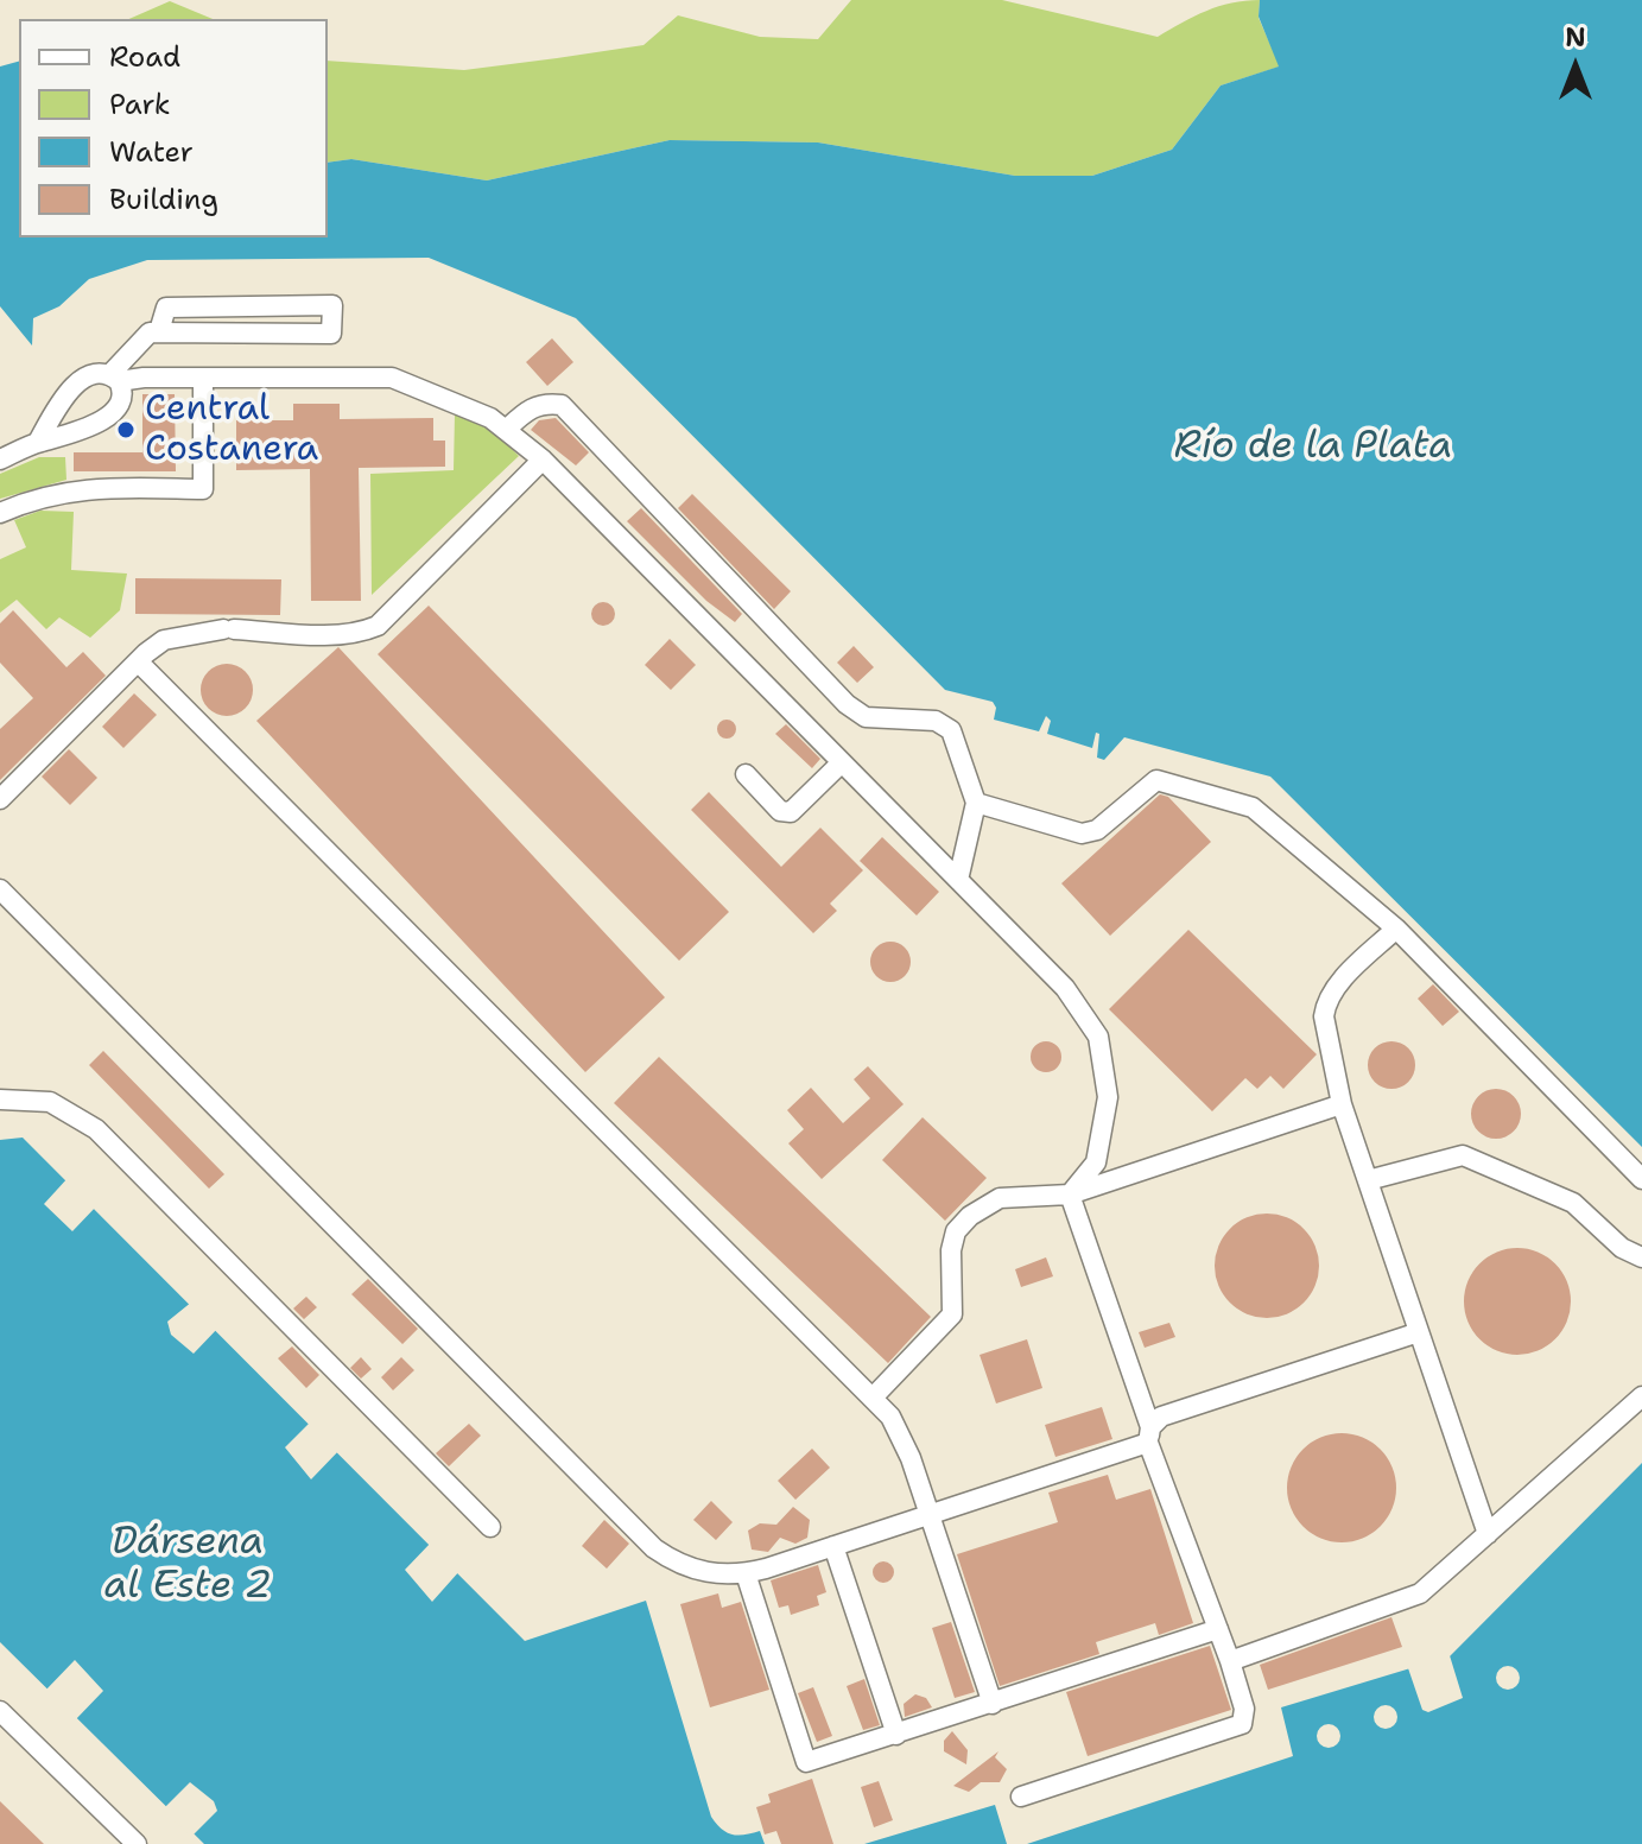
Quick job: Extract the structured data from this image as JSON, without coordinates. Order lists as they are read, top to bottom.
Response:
{
  "water": ["Río de la Plata", "Dársena al Este 2"],
  "places": ["Central Costanera"],
  "legend": [
    "Road",
    "Park",
    "Water",
    "Building"
  ],
  "north": "top"
}
